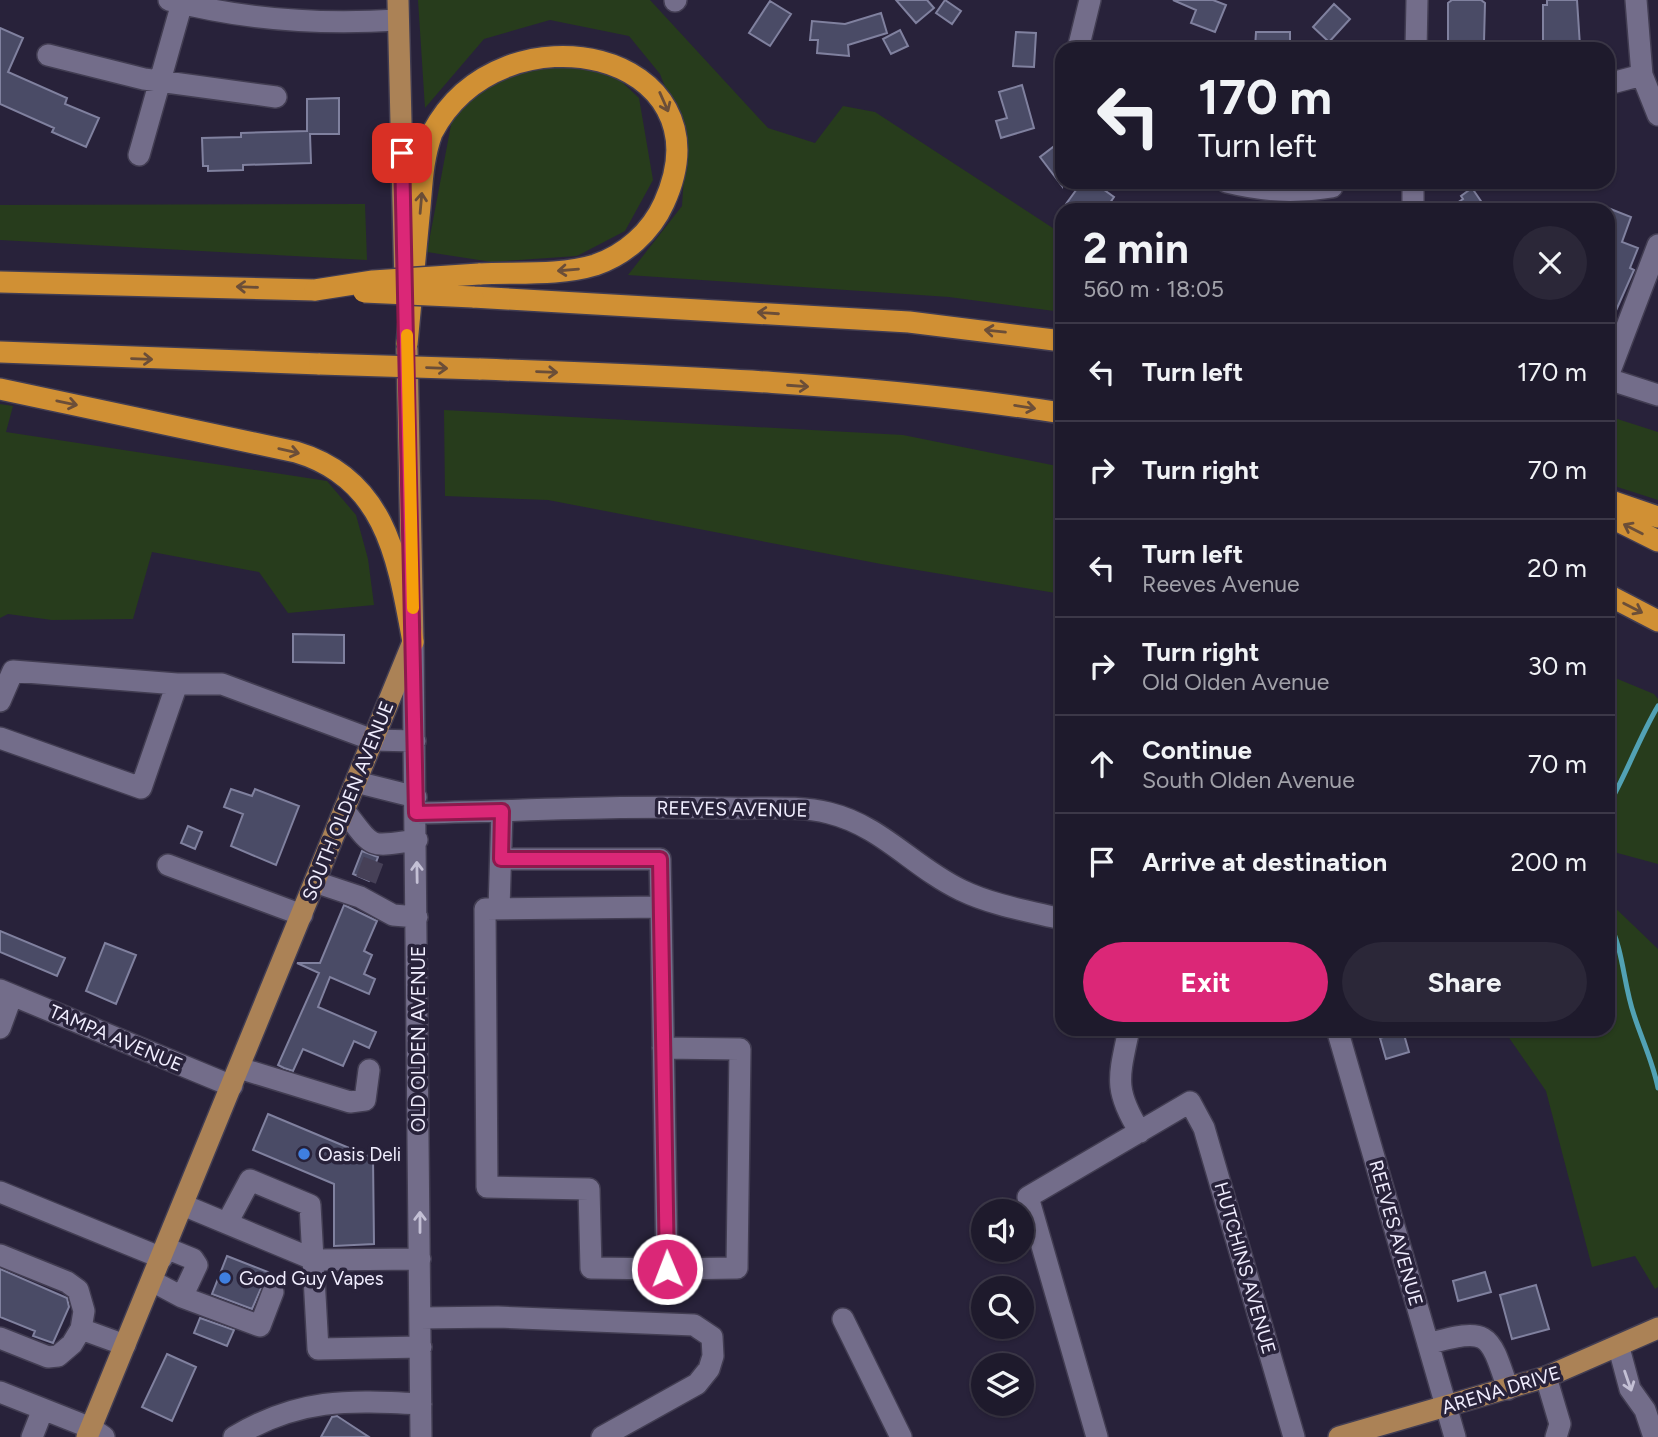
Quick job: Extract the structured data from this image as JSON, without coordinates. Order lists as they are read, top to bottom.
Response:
{
  "streets": {
    "main road": ["SOUTH OLDEN AVENUE", "ARENA DRIVE"],
    "street": [
      "REEVES AVENUE",
      "TAMPA AVENUE",
      "OLD OLDEN AVENUE",
      "HUTCHINS AVENUE"
    ]
  },
  "crossings": [
    ["SOUTH OLDEN AVENUE", "REEVES AVENUE"],
    ["SOUTH OLDEN AVENUE", "TAMPA AVENUE"],
    ["SOUTH OLDEN AVENUE", "OLD OLDEN AVENUE"],
    ["REEVES AVENUE", "OLD OLDEN AVENUE"],
    ["REEVES AVENUE", "ARENA DRIVE"]
  ],
  "one_way": ["OLD OLDEN AVENUE"],
  "places": ["Oasis Deli", "Good Guy Vapes"],
  "page": {
    "turn": ["170 m", "Turn left"],
    "heading": ["2 min", "560 m · 18:05"],
    "list": [
      {
        "name": "Turn left",
        "value": "170 m"
      },
      {
        "name": "Turn right",
        "value": "70 m"
      },
      {
        "name": "Turn left",
        "note": "Reeves Avenue",
        "value": "20 m"
      },
      {
        "name": "Turn right",
        "note": "Old Olden Avenue",
        "value": "30 m"
      },
      {
        "name": "Continue",
        "note": "South Olden Avenue",
        "value": "70 m"
      },
      {
        "name": "Arrive at destination",
        "value": "200 m"
      }
    ],
    "buttons": ["Exit", "Share"]
  }
}
